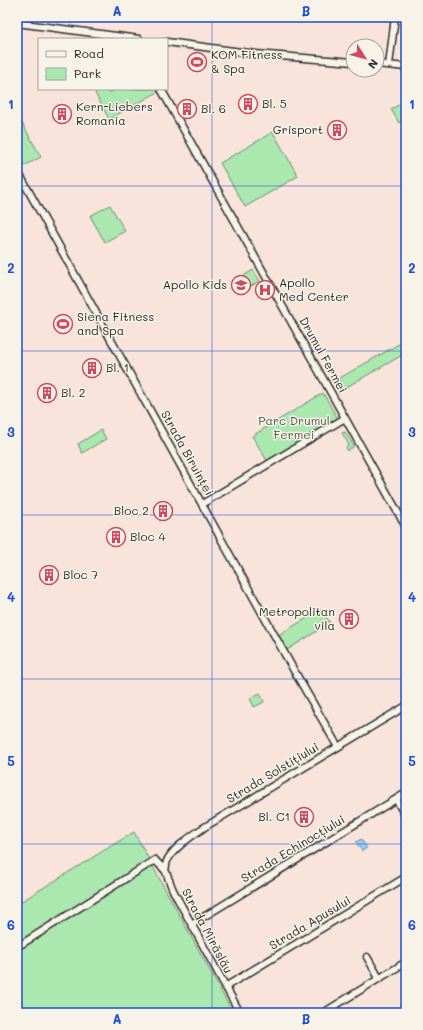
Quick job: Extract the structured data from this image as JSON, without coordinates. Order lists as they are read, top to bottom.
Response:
{
  "streets": {
    "street": [
      "Drumul Fermei",
      "Strada Biruinței",
      "Strada Solstițiului",
      "Strada Echinocțiului",
      "Strada Apusului",
      "Strada Mirăslău"
    ]
  },
  "crossings": [
    ["Strada Biruinței", "Strada Solstițiului"],
    ["Strada Solstițiului", "Strada Mirăslău"],
    ["Strada Echinocțiului", "Strada Mirăslău"],
    ["Strada Apusului", "Strada Mirăslău"]
  ],
  "parks": ["Parc Drumul Fermei"],
  "places": {
    "sports": ["KOM Fitness & Spa", "Siena Fitness and Spa"],
    "building": [
      "Bl. 5",
      "Bl. 6",
      "Kern-Liebers Romania",
      "Grisport",
      "Bl. 1",
      "Bl. 2",
      "Bloc 2",
      "Bloc 4",
      "Bloc 7",
      "Metropolitan vila",
      "Bl. C1"
    ],
    "school or university": ["Apollo Kids"],
    "hospital": ["Apollo Med Center"]
  },
  "legend": ["Road", "Park"],
  "north": "bottom right",
  "grid": {
    "columns": ["A", "B"],
    "rows": [
      "1",
      "2",
      "3",
      "4",
      "5",
      "6"
    ]
  }
}
